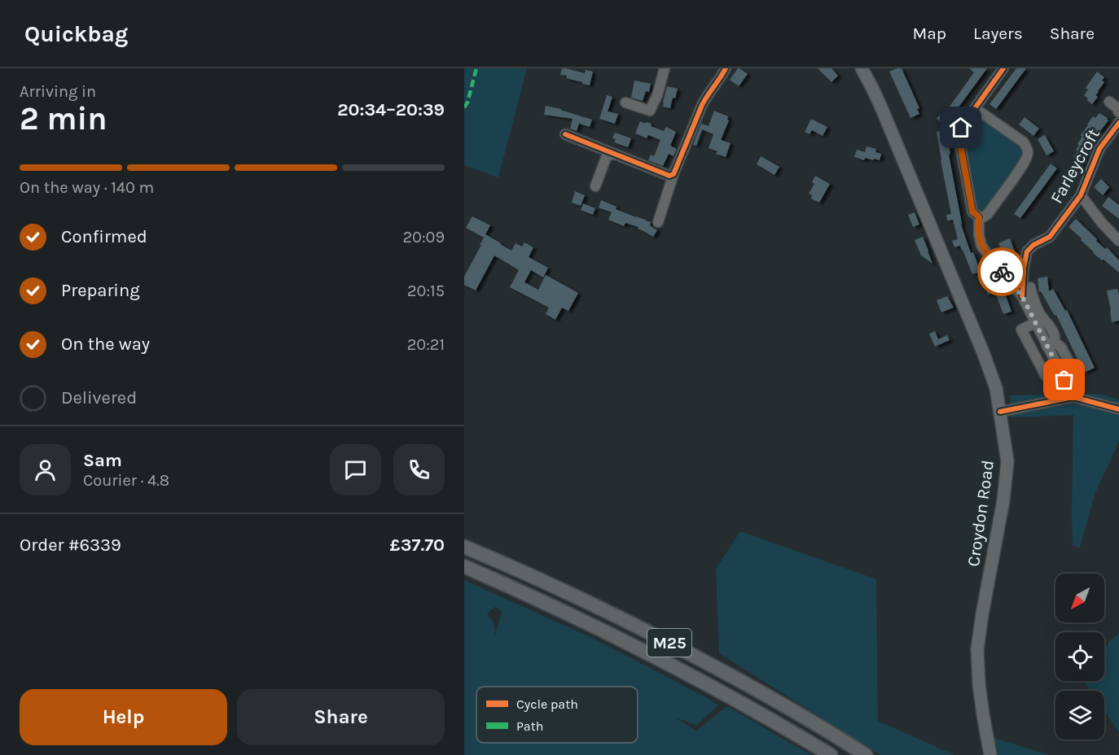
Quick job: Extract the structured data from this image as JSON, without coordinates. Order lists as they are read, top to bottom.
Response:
{
  "streets": {
    "highway": ["M25"],
    "main road": ["Croydon Road"],
    "street": ["Farleycroft"]
  },
  "legend": ["Cycle path", "Path"],
  "north": "bottom left",
  "page": {
    "header": "Quickbag",
    "nav": ["Map", "Layers", "Share"],
    "heading": ["2 min", "Arriving in", "20:34–20:39"],
    "panel": [
      "Sam",
      "Courier · 4.8",
      "Order #6339",
      "£37.70"
    ],
    "bar": "On the way · 140 m",
    "list": [
      ["Confirmed", "20:09"],
      ["Preparing", "20:15"],
      ["On the way", "20:21"],
      "Delivered"
    ],
    "buttons": ["Help", "Share"]
  }
}
